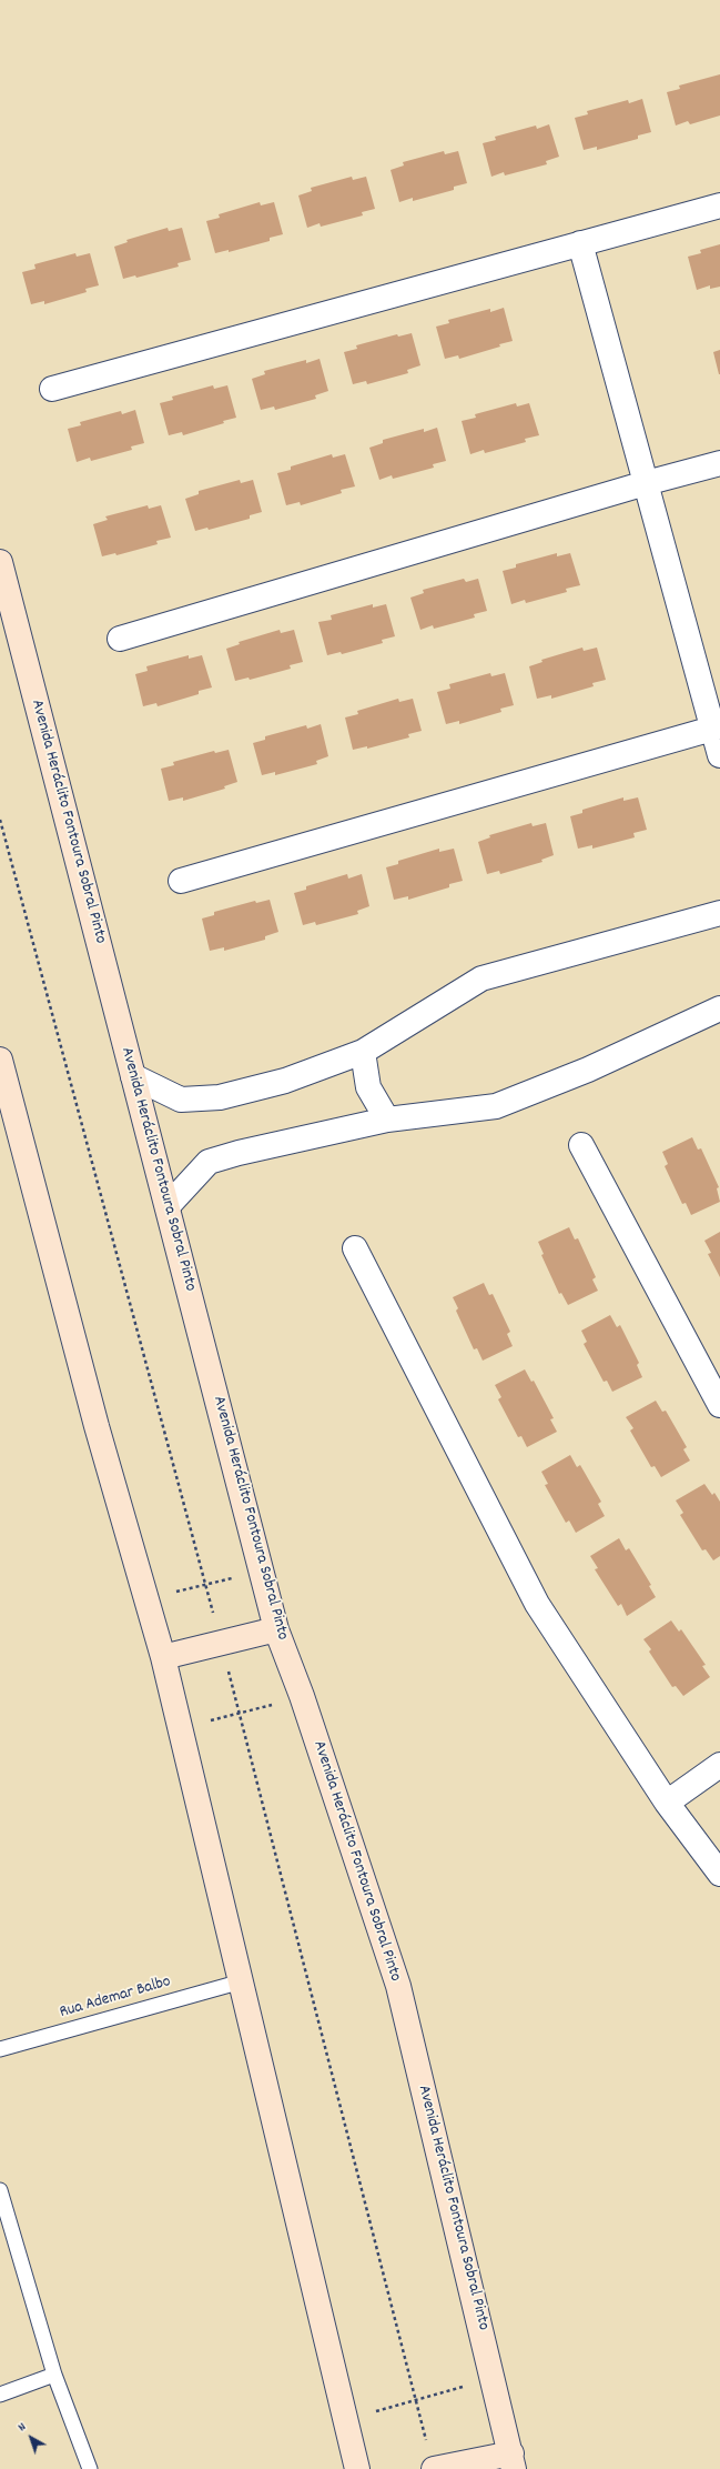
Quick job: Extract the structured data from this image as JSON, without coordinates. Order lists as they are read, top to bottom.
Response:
{
  "streets": {
    "street": ["Avenida Heráclito Fontoura Sobral Pinto"],
    "lane": ["Rua Ademar Balbo"]
  },
  "north": "top left"
}
